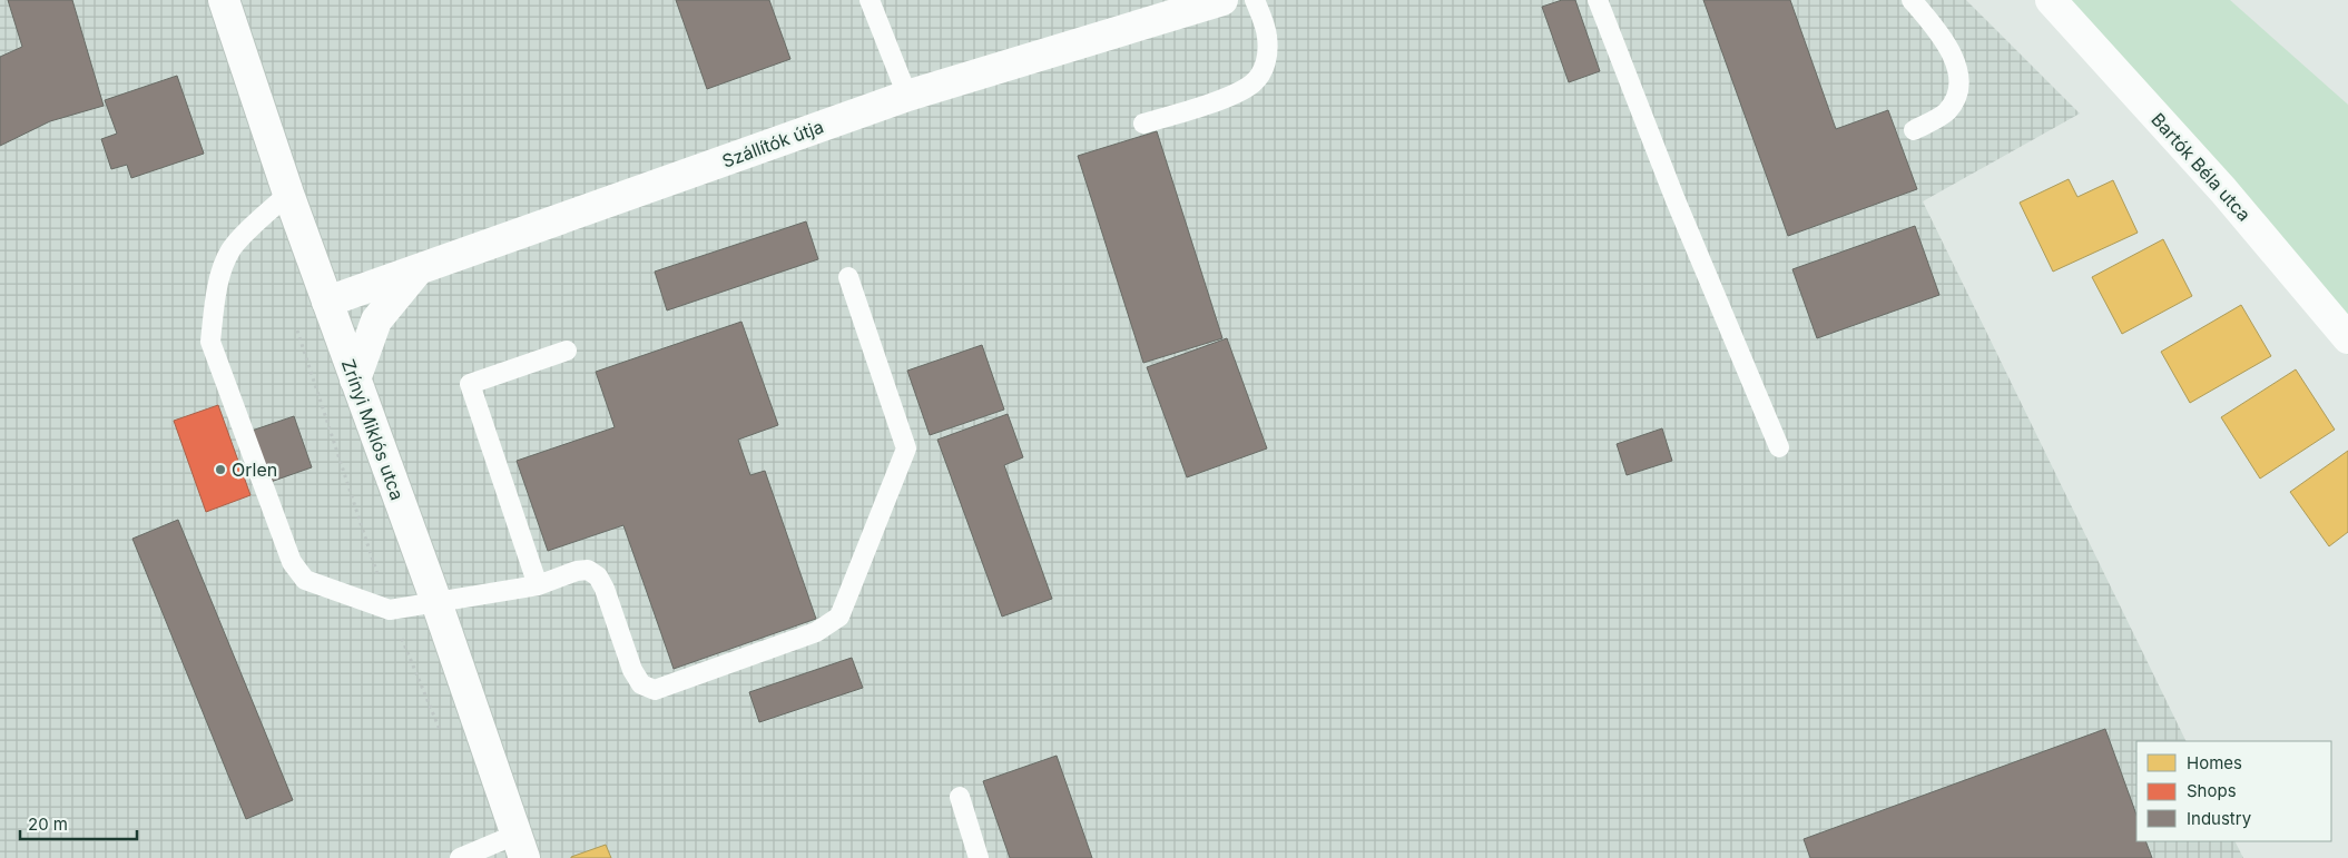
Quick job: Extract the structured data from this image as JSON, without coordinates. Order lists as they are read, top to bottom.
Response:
{
  "streets": {
    "street": ["Szállítók útja", "Bartók Béla utca", "Zrínyi Miklós utca"]
  },
  "crossings": [
    ["Szállítók útja", "Zrínyi Miklós utca"]
  ],
  "places": ["Orlen"],
  "legend": ["Homes", "Shops", "Industry"],
  "scale_bar": "20 m"
}
